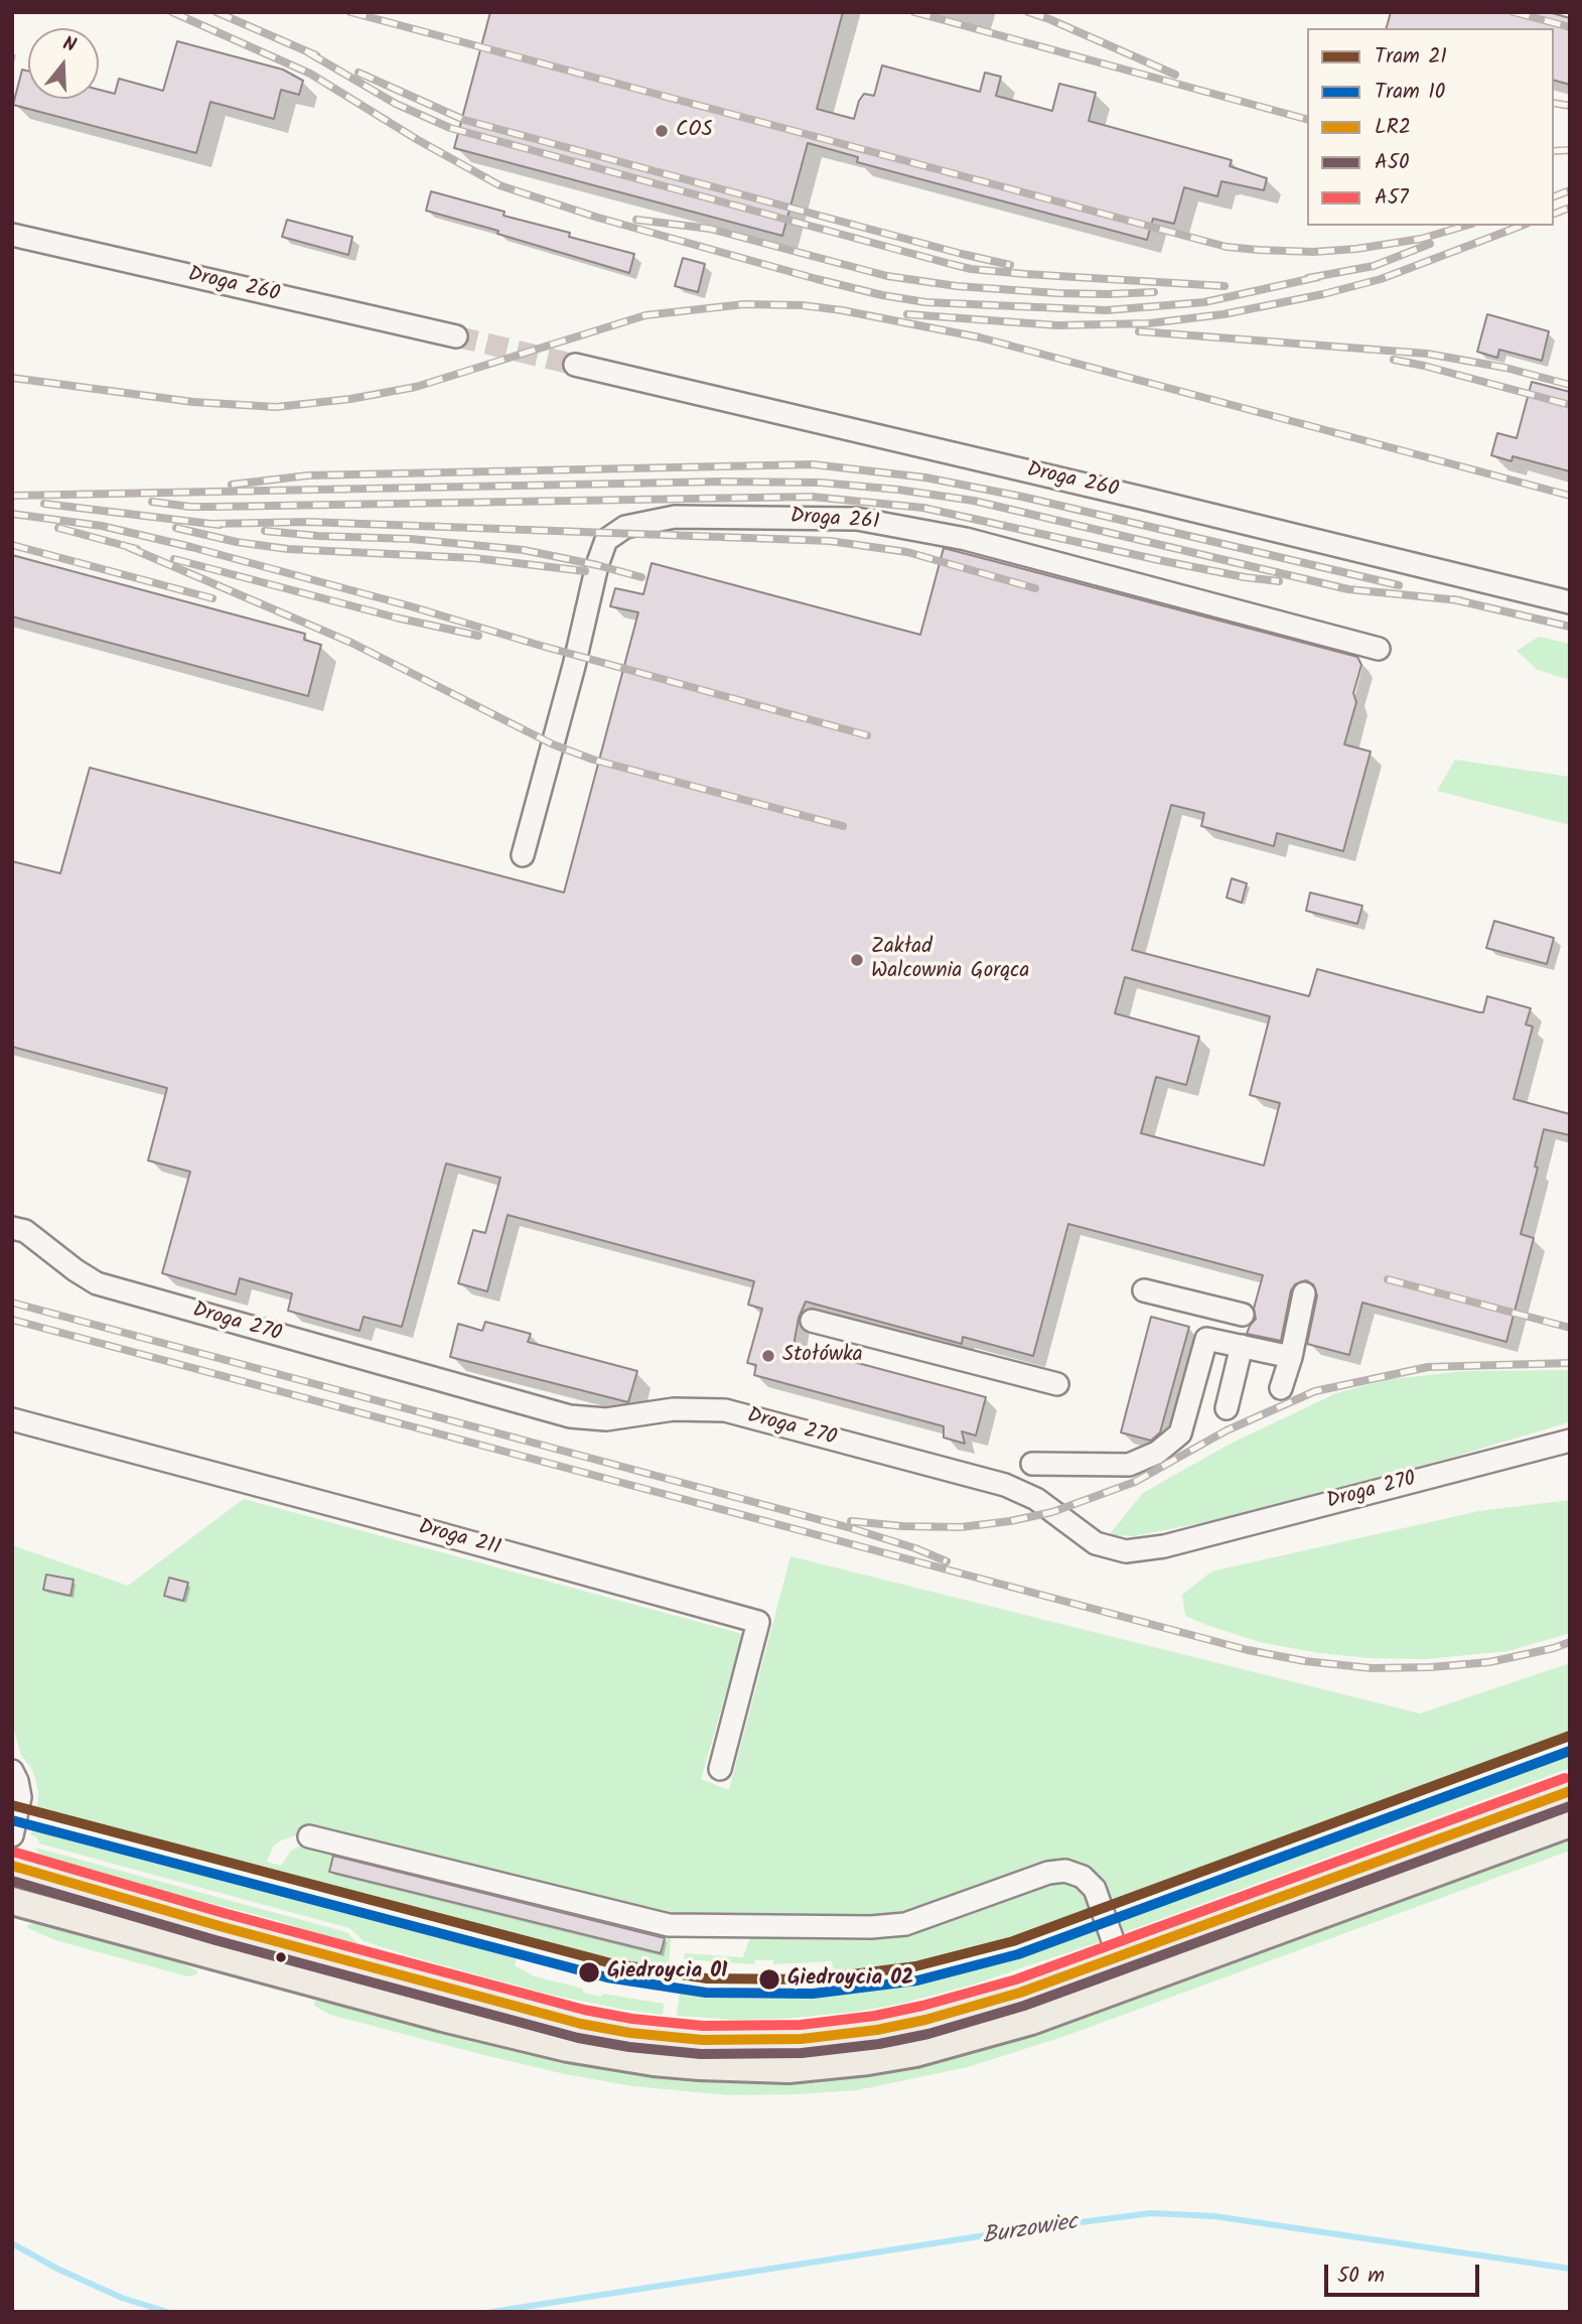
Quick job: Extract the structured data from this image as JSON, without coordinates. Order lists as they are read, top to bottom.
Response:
{
  "streets": {
    "lane": [
      "Droga 260",
      "Droga 261",
      "Droga 270",
      "Droga 211"
    ]
  },
  "water": ["Burzowiec"],
  "places": [
    "COS",
    "Zakład Walcownia Gorąca",
    "Stołówka",
    "Giedroycia 01",
    "Giedroycia 02"
  ],
  "lines": [
    "tram line 21",
    "tram line 10",
    "transit line A57",
    "transit line LR2",
    "transit line A50"
  ],
  "legend": [
    "Tram 21",
    "Tram 10",
    "LR2",
    "A50",
    "A57"
  ],
  "scale_bar": "50 m",
  "north": "top"
}
